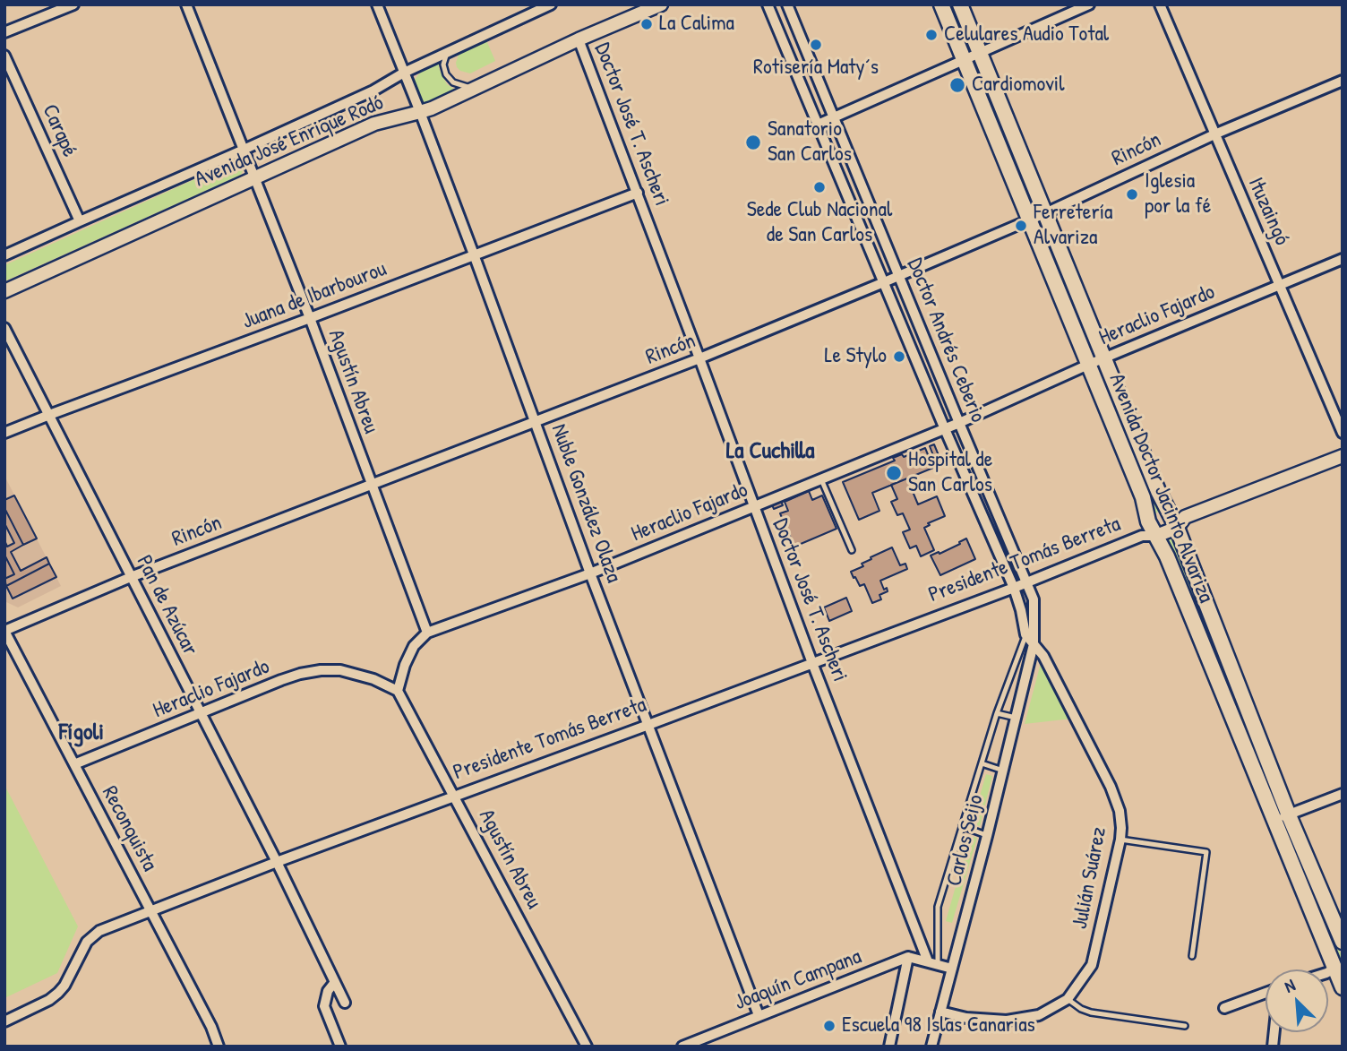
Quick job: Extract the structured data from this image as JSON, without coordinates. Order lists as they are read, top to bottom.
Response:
{
  "streets": {
    "main road": ["Avenida Doctor Jacinto Alvariza"],
    "street": [
      "Doctor José T. Ascheri",
      "Carapé",
      "Avenida José Enrique Rodó",
      "Rincón",
      "Ituzaingó",
      "Juana de Ibarbourou",
      "Heraclio Fajardo",
      "Doctor Andrés Ceberio",
      "Agustín Abreu",
      "Nuble González Olaza",
      "Presidente Tomás Berreta",
      "Pan de Azúcar",
      "Reconquista",
      "Carlos Seijo",
      "Julián Suárez",
      "Joaquín Campana"
    ]
  },
  "crossings": [
    ["Doctor José T. Ascheri", "Avenida José Enrique Rodó"],
    ["Doctor José T. Ascheri", "Rincón"],
    ["Doctor José T. Ascheri", "Juana de Ibarbourou"],
    ["Doctor José T. Ascheri", "Heraclio Fajardo"],
    ["Doctor José T. Ascheri", "Presidente Tomás Berreta"],
    ["Carapé", "Avenida José Enrique Rodó"],
    ["Avenida José Enrique Rodó", "Agustín Abreu"],
    ["Avenida José Enrique Rodó", "Nuble González Olaza"],
    ["Rincón", "Ituzaingó"],
    ["Rincón", "Doctor Andrés Ceberio"],
    ["Rincón", "Agustín Abreu"],
    ["Rincón", "Avenida Doctor Jacinto Alvariza"],
    ["Rincón", "Nuble González Olaza"],
    ["Rincón", "Pan de Azúcar"],
    ["Rincón", "Reconquista"],
    ["Ituzaingó", "Heraclio Fajardo"],
    ["Juana de Ibarbourou", "Agustín Abreu"],
    ["Juana de Ibarbourou", "Nuble González Olaza"],
    ["Juana de Ibarbourou", "Pan de Azúcar"],
    ["Heraclio Fajardo", "Doctor Andrés Ceberio"],
    ["Heraclio Fajardo", "Agustín Abreu"],
    ["Heraclio Fajardo", "Avenida Doctor Jacinto Alvariza"],
    ["Heraclio Fajardo", "Nuble González Olaza"],
    ["Heraclio Fajardo", "Pan de Azúcar"],
    ["Heraclio Fajardo", "Reconquista"],
    ["Doctor Andrés Ceberio", "Presidente Tomás Berreta"],
    ["Doctor Andrés Ceberio", "Carlos Seijo"],
    ["Doctor Andrés Ceberio", "Julián Suárez"],
    ["Agustín Abreu", "Presidente Tomás Berreta"],
    ["Avenida Doctor Jacinto Alvariza", "Presidente Tomás Berreta"],
    ["Nuble González Olaza", "Presidente Tomás Berreta"],
    ["Nuble González Olaza", "Joaquín Campana"],
    ["Presidente Tomás Berreta", "Pan de Azúcar"],
    ["Presidente Tomás Berreta", "Reconquista"],
    ["Carlos Seijo", "Julián Suárez"]
  ],
  "districts": ["La Cuchilla", "Fígoli"],
  "places": [
    "La Calima",
    "Celulares Audio Total",
    "Rotisería Maty´s",
    "Cardiomovil",
    "Sanatorio San Carlos",
    "Sede Club Nacional de San Carlos",
    "Iglesia por la fé",
    "Ferretería Alvariza",
    "Le Stylo",
    "Hospital de San Carlos",
    "Escuela 98 Islas Canarias"
  ],
  "north": "top left"
}
